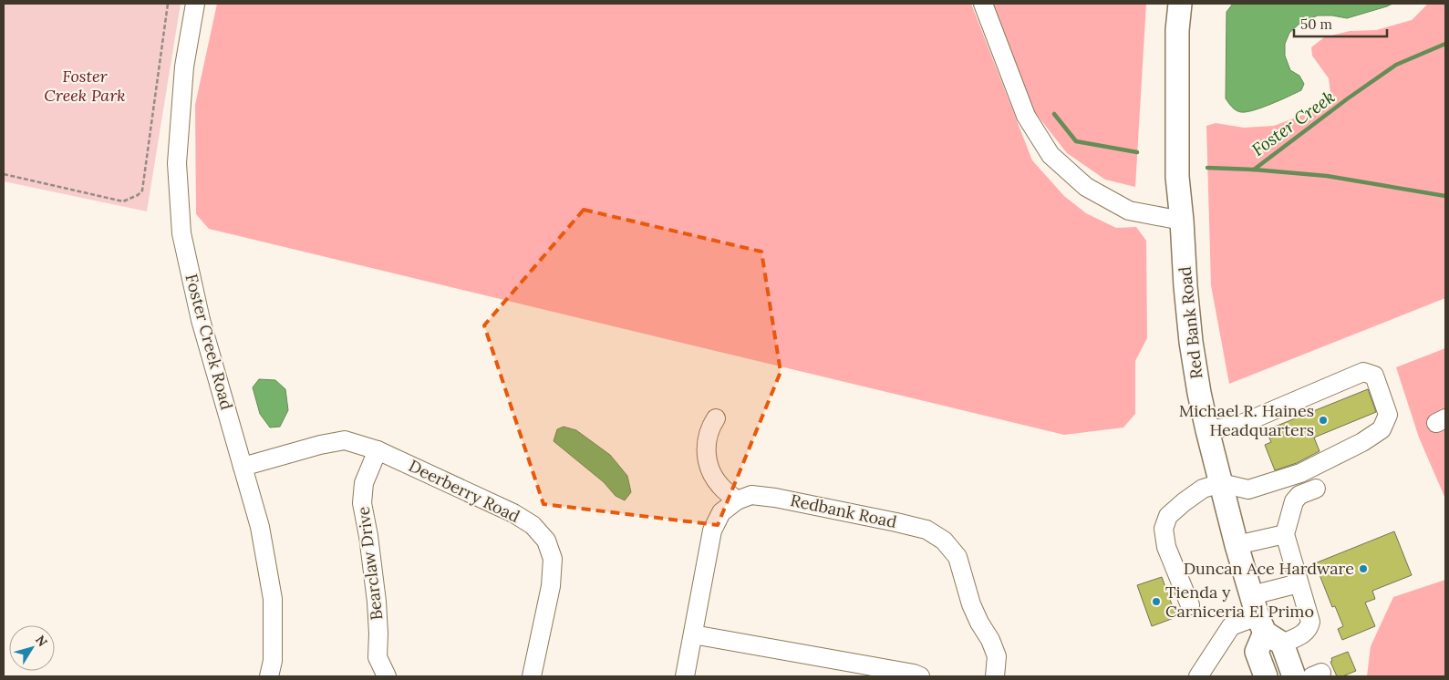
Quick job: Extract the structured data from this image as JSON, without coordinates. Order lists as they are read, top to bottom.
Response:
{
  "streets": {
    "main road": ["Red Bank Road"],
    "street": [
      "Foster Creek Road",
      "Deerberry Road",
      "Redbank Road",
      "Bearclaw Drive"
    ]
  },
  "crossings": [
    ["Foster Creek Road", "Deerberry Road"],
    ["Deerberry Road", "Bearclaw Drive"]
  ],
  "water": ["Foster Creek"],
  "parks": ["Foster Creek Park"],
  "places": ["Michael R. Haines Headquarters", "Duncan Ace Hardware", "Tienda y Carniceria El Primo"],
  "scale_bar": "50 m",
  "north": "top right"
}
